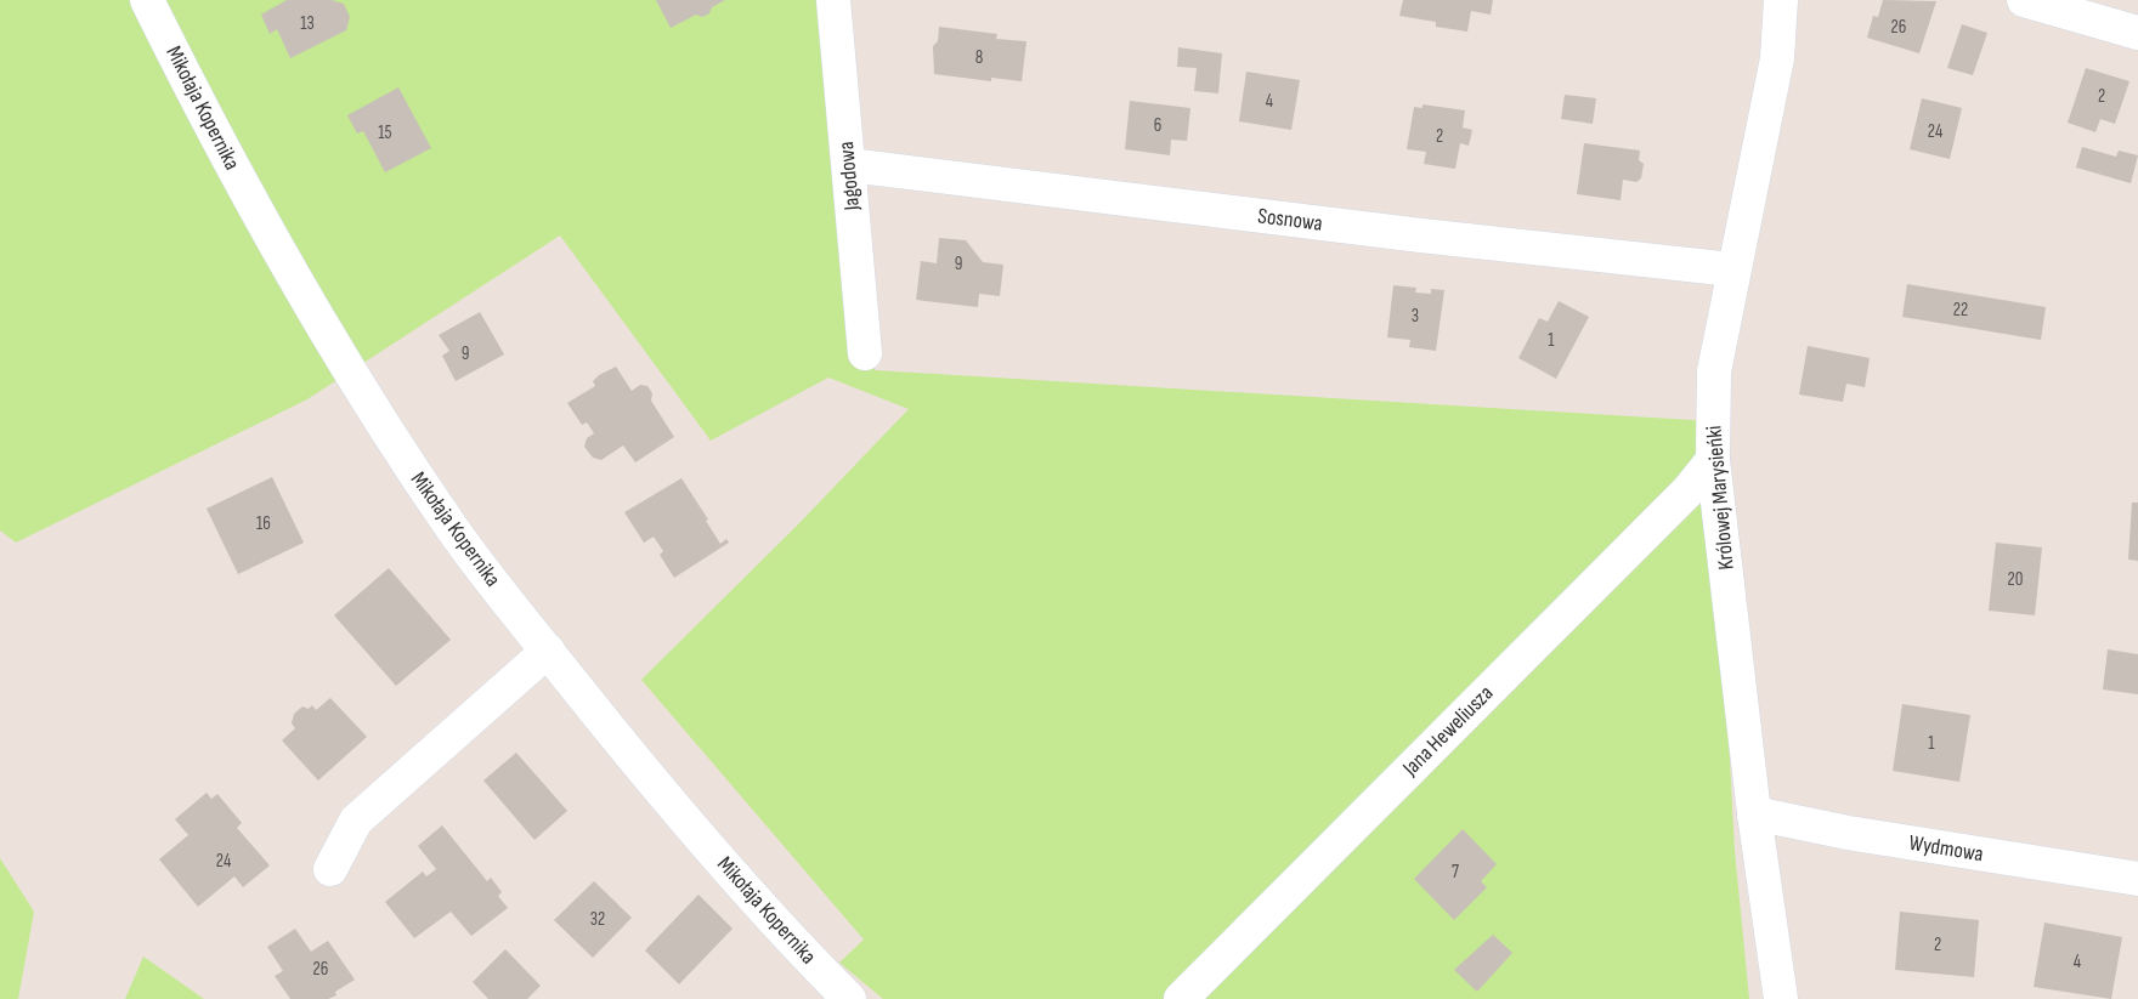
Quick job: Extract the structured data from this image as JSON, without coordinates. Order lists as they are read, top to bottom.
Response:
{
  "streets": {
    "street": [
      "Mikołaja Kopernika",
      "Jagodowa",
      "Sosnowa",
      "Królowej Marysieńki",
      "Jana Heweliusza",
      "Wydmowa"
    ]
  },
  "crossings": [
    ["Jagodowa", "Sosnowa"],
    ["Sosnowa", "Królowej Marysieńki"],
    ["Królowej Marysieńki", "Jana Heweliusza"],
    ["Królowej Marysieńki", "Wydmowa"]
  ],
  "house_numbers": [
    "13",
    "26",
    "8",
    "2",
    "4",
    "6",
    "24",
    "15",
    "2",
    "9",
    "22",
    "3",
    "1",
    "9",
    "16",
    "20",
    "1",
    "24",
    "7",
    "32",
    "2",
    "4",
    "26"
  ]
}
